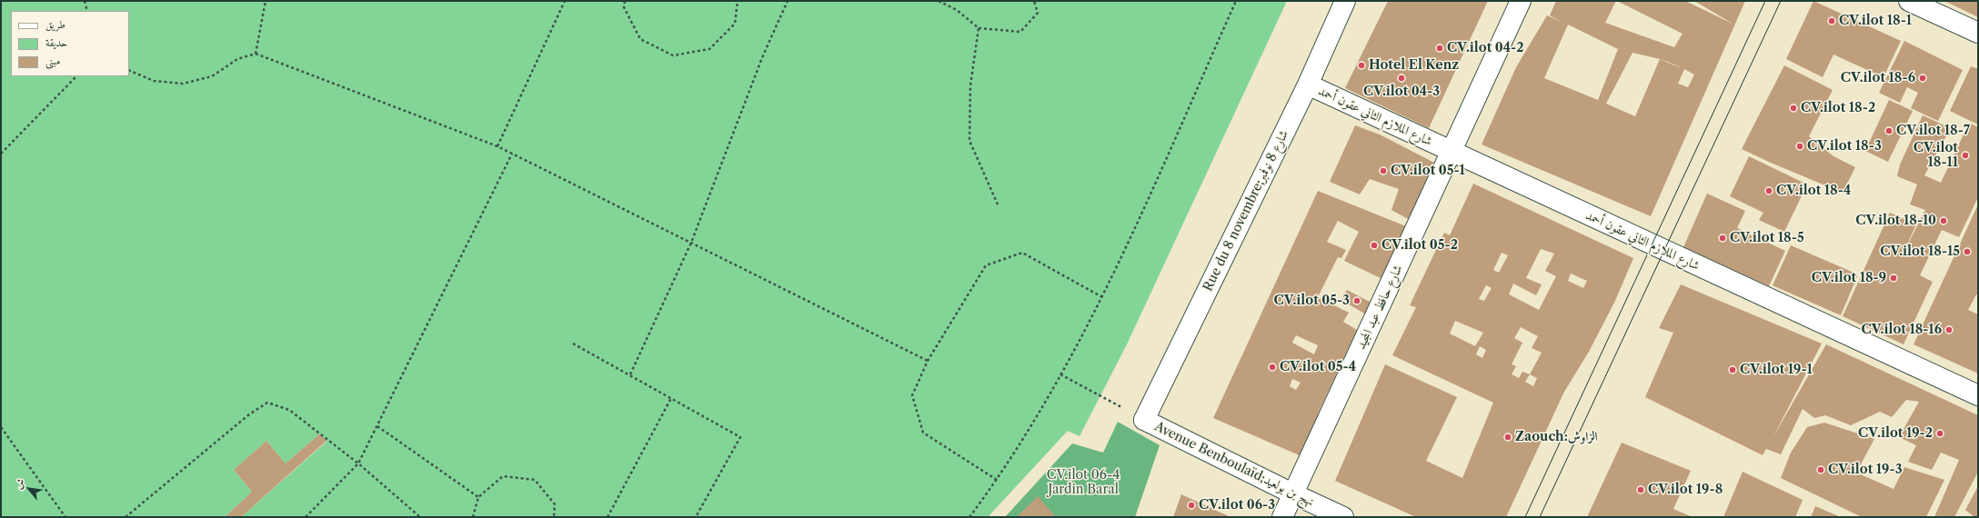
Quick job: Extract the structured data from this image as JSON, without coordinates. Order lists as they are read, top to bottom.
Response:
{
  "streets": {
    "street": [
      "شارع الملازم الثاني عقون أحمد",
      "Rue du 8 novembre;شارع 8 نوفمبر",
      "شارع حافظ عبد المجيد",
      "Avenue Benboulaïd;نهج بن بولعيد"
    ]
  },
  "crossings": [
    ["شارع الملازم الثاني عقون أحمد", "Rue du 8 novembre;شارع 8 نوفمبر"],
    ["شارع الملازم الثاني عقون أحمد", "شارع حافظ عبد المجيد"],
    ["Rue du 8 novembre;شارع 8 نوفمبر", "Avenue Benboulaïd;نهج بن بولعيد"],
    ["شارع حافظ عبد المجيد", "Avenue Benboulaïd;نهج بن بولعيد"]
  ],
  "parks": ["CV.ilot 06-4 Jardin Baral"],
  "places": [
    "CV.ilot 18-1",
    "CV.ilot 04-2",
    "Hotel El Kenz",
    "CV.ilot 04-3",
    "CV.ilot 18-6",
    "CV.ilot 18-2",
    "CV.ilot 18-7",
    "CV.ilot 18-3",
    "CV.ilot 18-11",
    "CV.ilot 05-1",
    "CV.ilot 18-4",
    "CV.ilot 18-10",
    "CV.ilot 18-5",
    "CV.ilot 05-2",
    "CV.ilot 18-15",
    "CV.ilot 18-9",
    "CV.ilot 05-3",
    "CV.ilot 18-16",
    "CV.ilot 05-4",
    "CV.ilot 19-1",
    "CV.ilot 19-2",
    "Zaouch:الزاوش",
    "CV.ilot 19-3",
    "CV.ilot 19-8",
    "CV.ilot 06-3"
  ],
  "legend": ["طريق", "حديقة", "مبنى"],
  "north": "top left"
}
